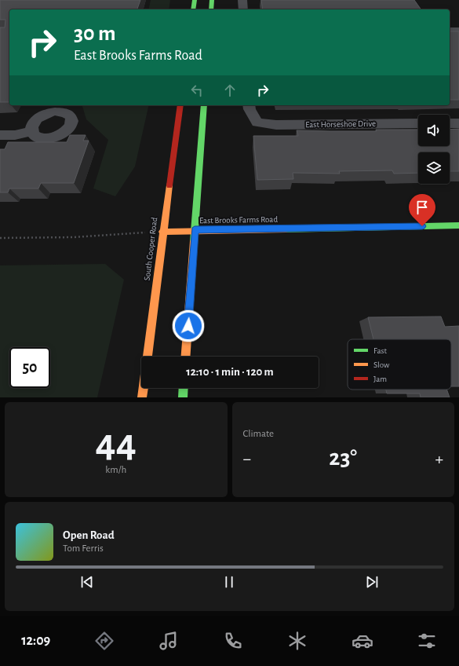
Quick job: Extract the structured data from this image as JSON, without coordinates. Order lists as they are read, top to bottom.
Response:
{
  "streets": {
    "main road": ["East Brooks Farms Road", "South Cooper Road"],
    "street": ["East Horseshoe Drive"]
  },
  "crossings": [
    ["East Brooks Farms Road", "South Cooper Road"]
  ],
  "legend": ["Fast", "Slow", "Jam"],
  "page": {
    "turn": ["30 m", "East Brooks Farms Road"],
    "limit": "50",
    "trip": "12:10 · 1 min · 120 m",
    "tile": [
      ["44", "km/h"],
      "Climate"
    ],
    "heat": ["−", "23°", "+"],
    "song": ["Open Road", "Tom Ferris"],
    "tabs": "12:09"
  }
}
